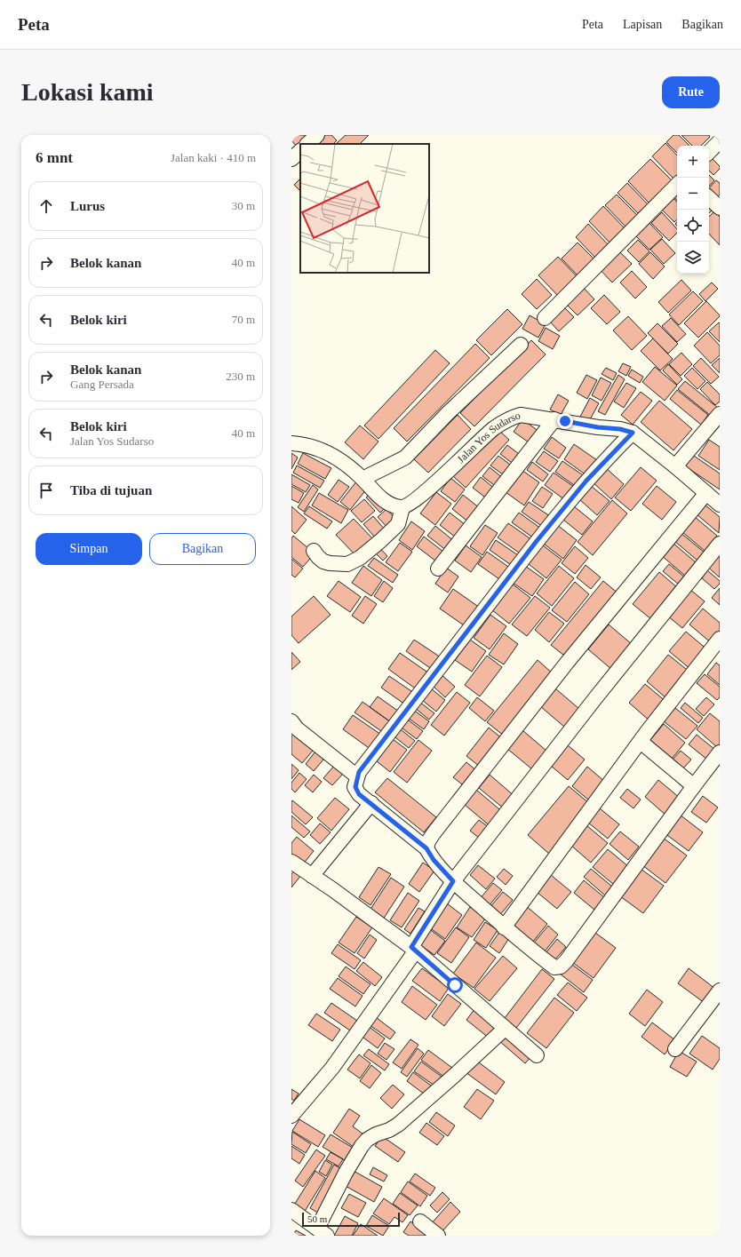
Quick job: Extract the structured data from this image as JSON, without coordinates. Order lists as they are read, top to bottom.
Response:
{
  "streets": {
    "street": ["Jalan Yos Sudarso"]
  },
  "scale_bar": "50 m",
  "page": {
    "header": "Peta",
    "nav": ["Peta", "Lapisan", "Bagikan"],
    "buttons": [
      "Rute",
      ["Simpan", "Bagikan"]
    ],
    "title": "Lokasi kami",
    "heading": ["6 mnt", "Jalan kaki · 410 m"],
    "map_buttons": ["+", "−"],
    "list": [
      ["Lurus", "30 m"],
      ["Belok kanan", "40 m"],
      ["Belok kiri", "70 m"],
      ["Belok kanan", "Gang Persada", "230 m"],
      ["Belok kiri", "Jalan Yos Sudarso", "40 m"],
      "Tiba di tujuan"
    ],
    "scale": "50 m"
  }
}
